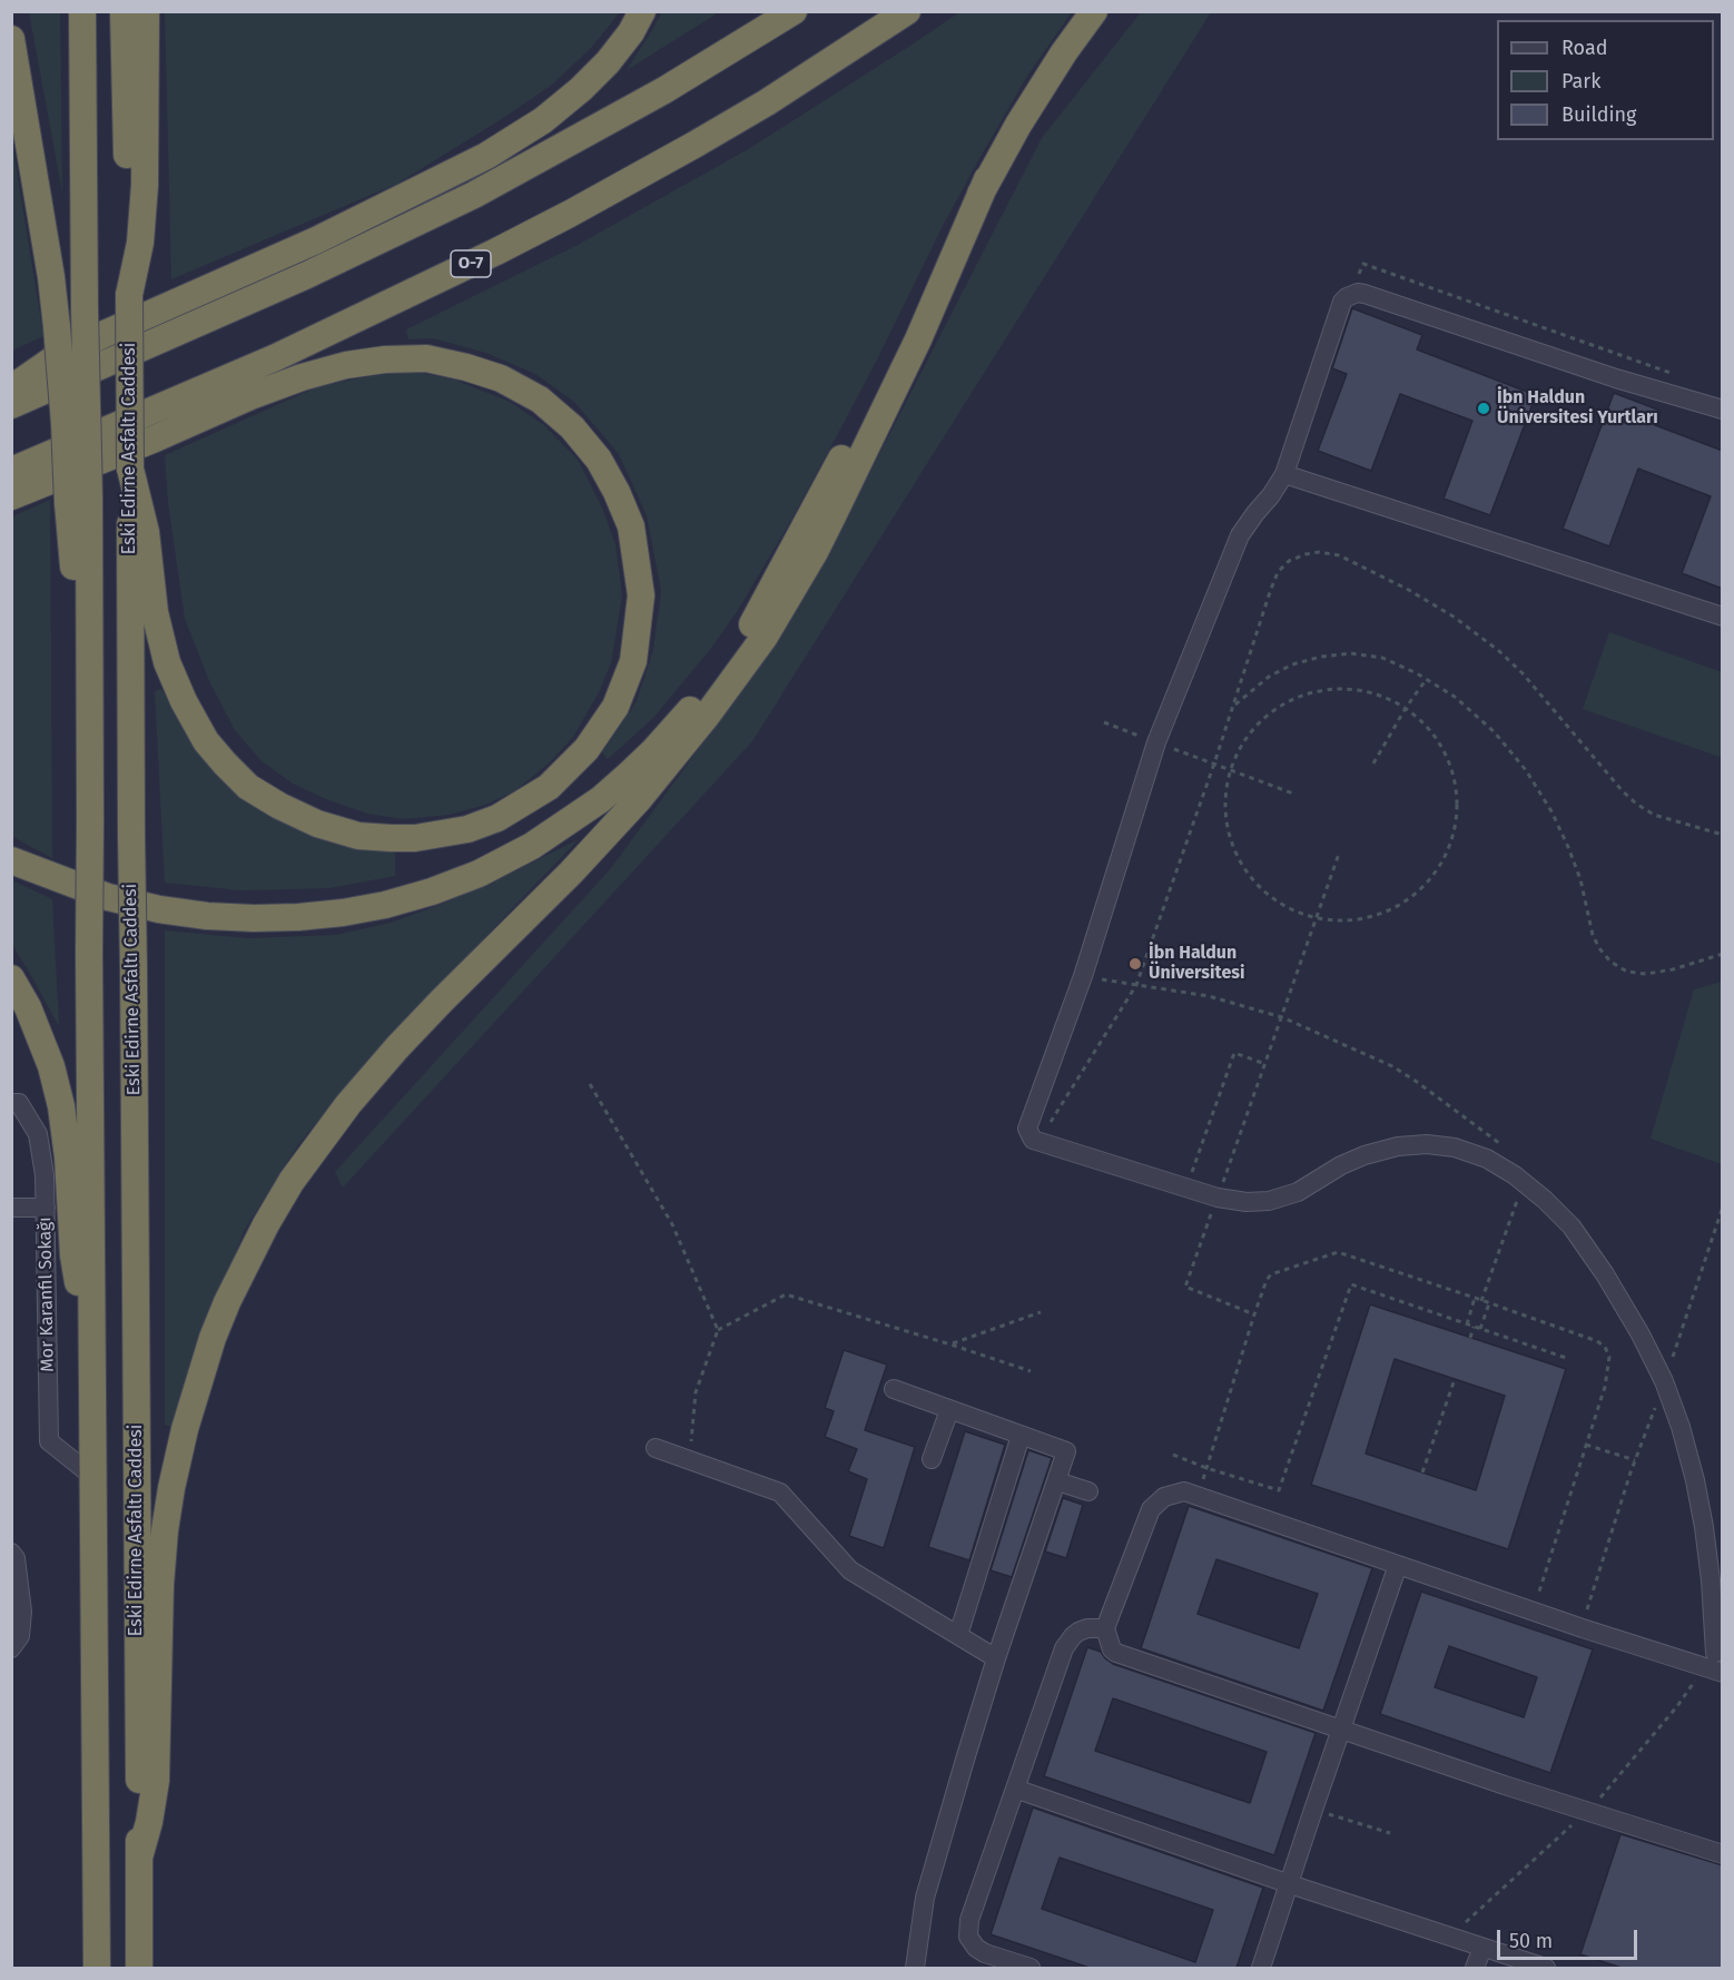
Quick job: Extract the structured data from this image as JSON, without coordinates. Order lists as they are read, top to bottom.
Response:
{
  "streets": {
    "highway": ["O-7", "Eski Edirne Asfaltı Caddesi"],
    "street": ["Mor Karanfil Sokağı"]
  },
  "places": ["İbn Haldun Üniversitesi Yurtları", "İbn Haldun Üniversitesi"],
  "legend": ["Road", "Park", "Building"],
  "scale_bar": "50 m"
}
